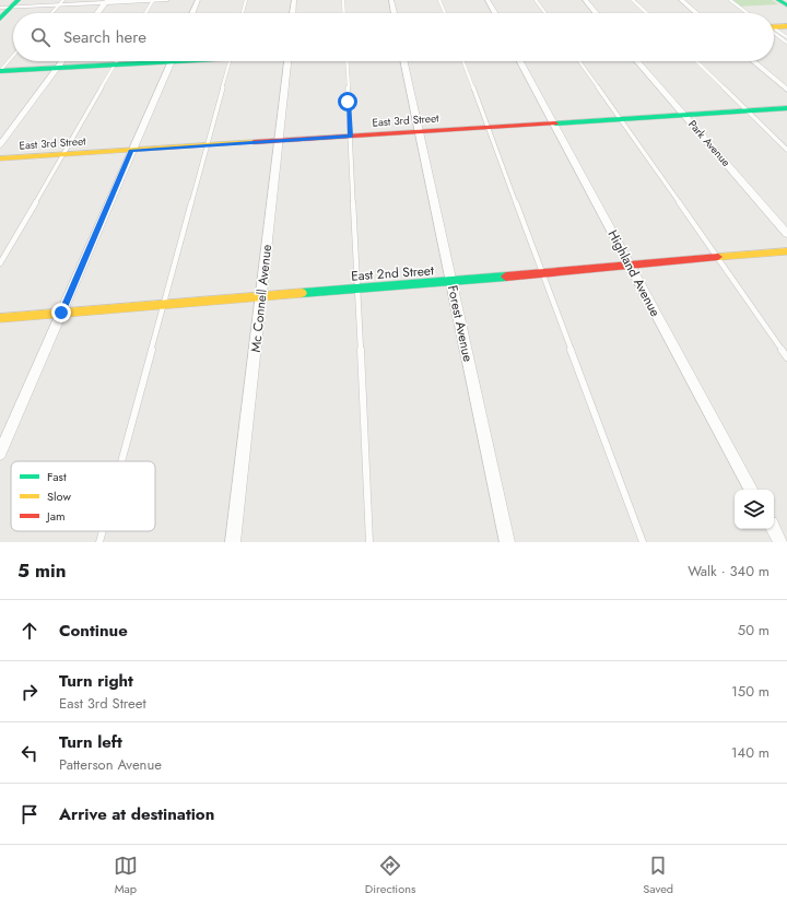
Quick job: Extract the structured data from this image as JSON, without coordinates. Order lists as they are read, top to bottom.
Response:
{
  "streets": {
    "street": [
      "East 3rd Street",
      "Park Avenue",
      "East 2nd Street",
      "Highland Avenue",
      "Mc Connell Avenue",
      "Forest Avenue"
    ]
  },
  "crossings": [
    ["East 3rd Street", "Park Avenue"],
    ["East 3rd Street", "Highland Avenue"],
    ["East 3rd Street", "Mc Connell Avenue"],
    ["East 3rd Street", "Forest Avenue"],
    ["East 2nd Street", "Highland Avenue"],
    ["East 2nd Street", "Mc Connell Avenue"],
    ["East 2nd Street", "Forest Avenue"]
  ],
  "legend": ["Fast", "Slow", "Jam"],
  "page": {
    "search": "Search here",
    "heading": ["5 min", "Walk · 340 m"],
    "list": [
      ["Continue", "50 m"],
      ["Turn right", "East 3rd Street", "150 m"],
      ["Turn left", "Patterson Avenue", "140 m"],
      "Arrive at destination"
    ],
    "nav": ["Map", "Directions", "Saved"]
  }
}
